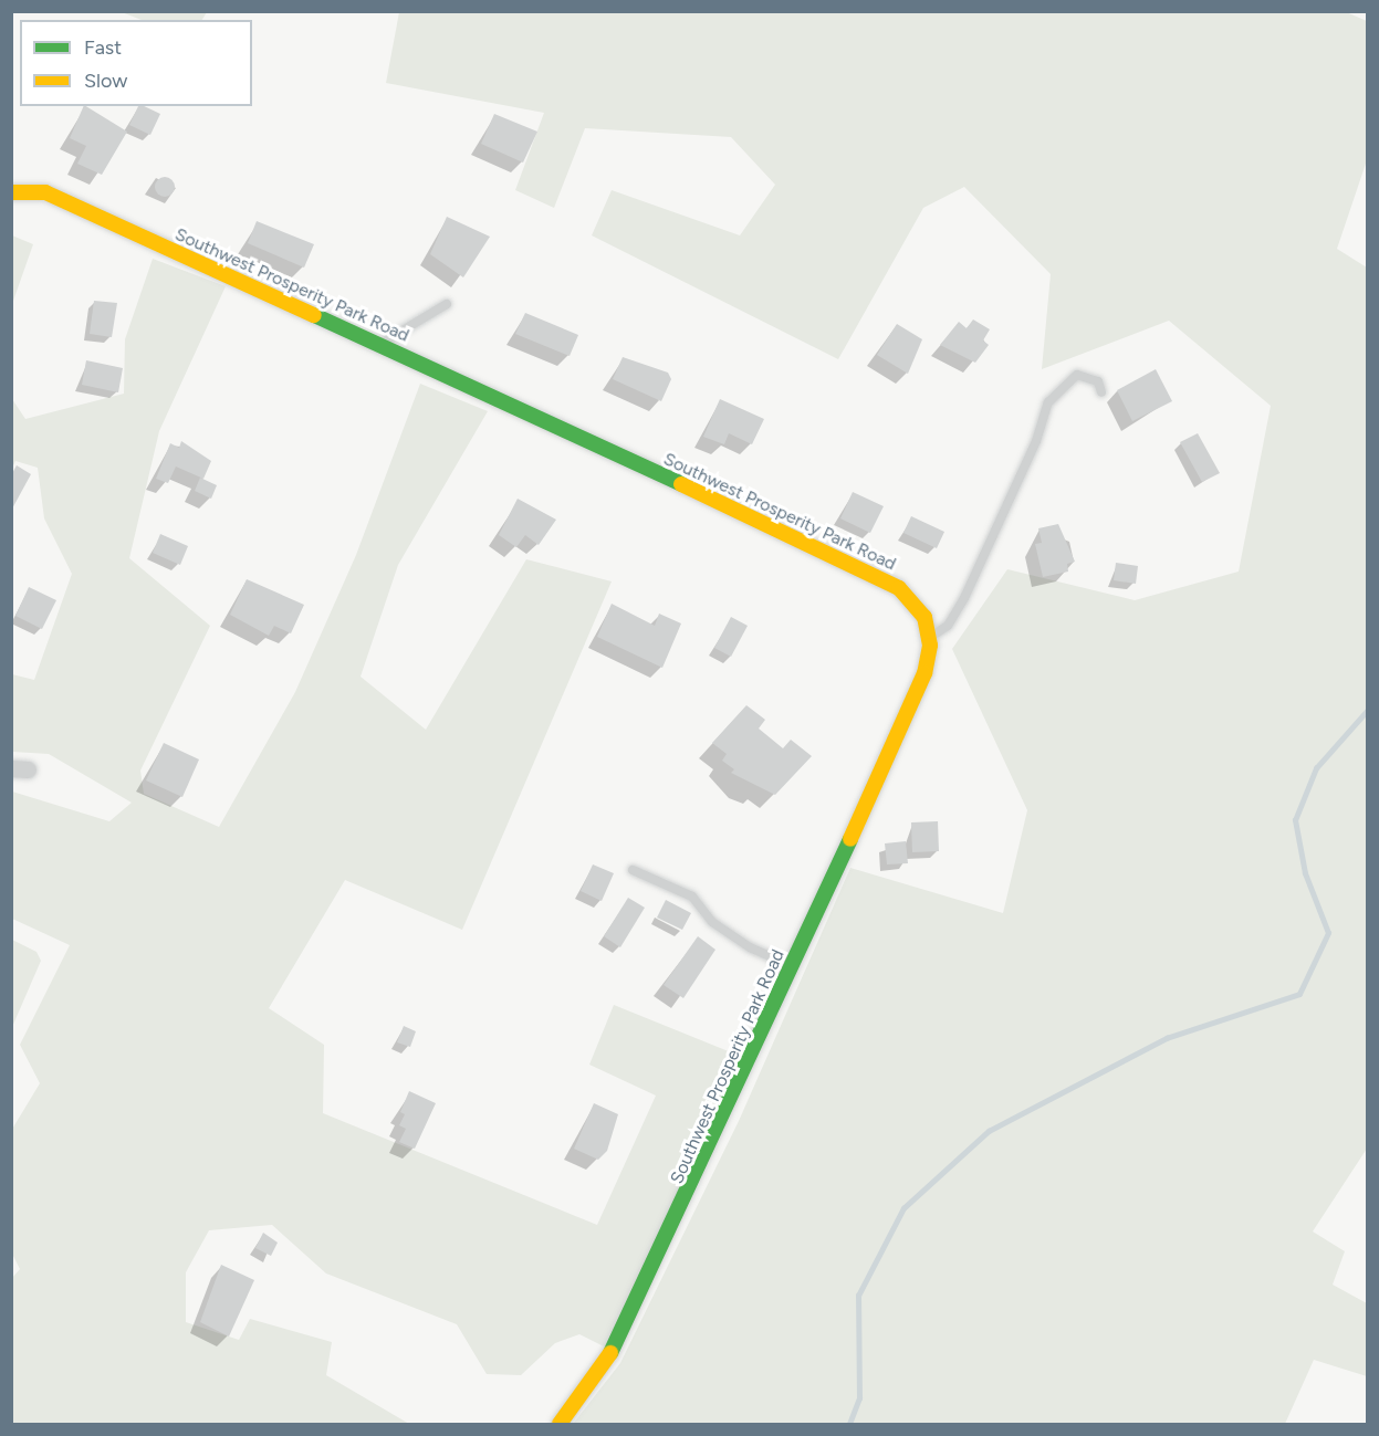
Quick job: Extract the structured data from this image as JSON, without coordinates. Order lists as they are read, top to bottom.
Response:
{
  "streets": {
    "street": ["Southwest Prosperity Park Road"]
  },
  "legend": ["Fast", "Slow"]
}
